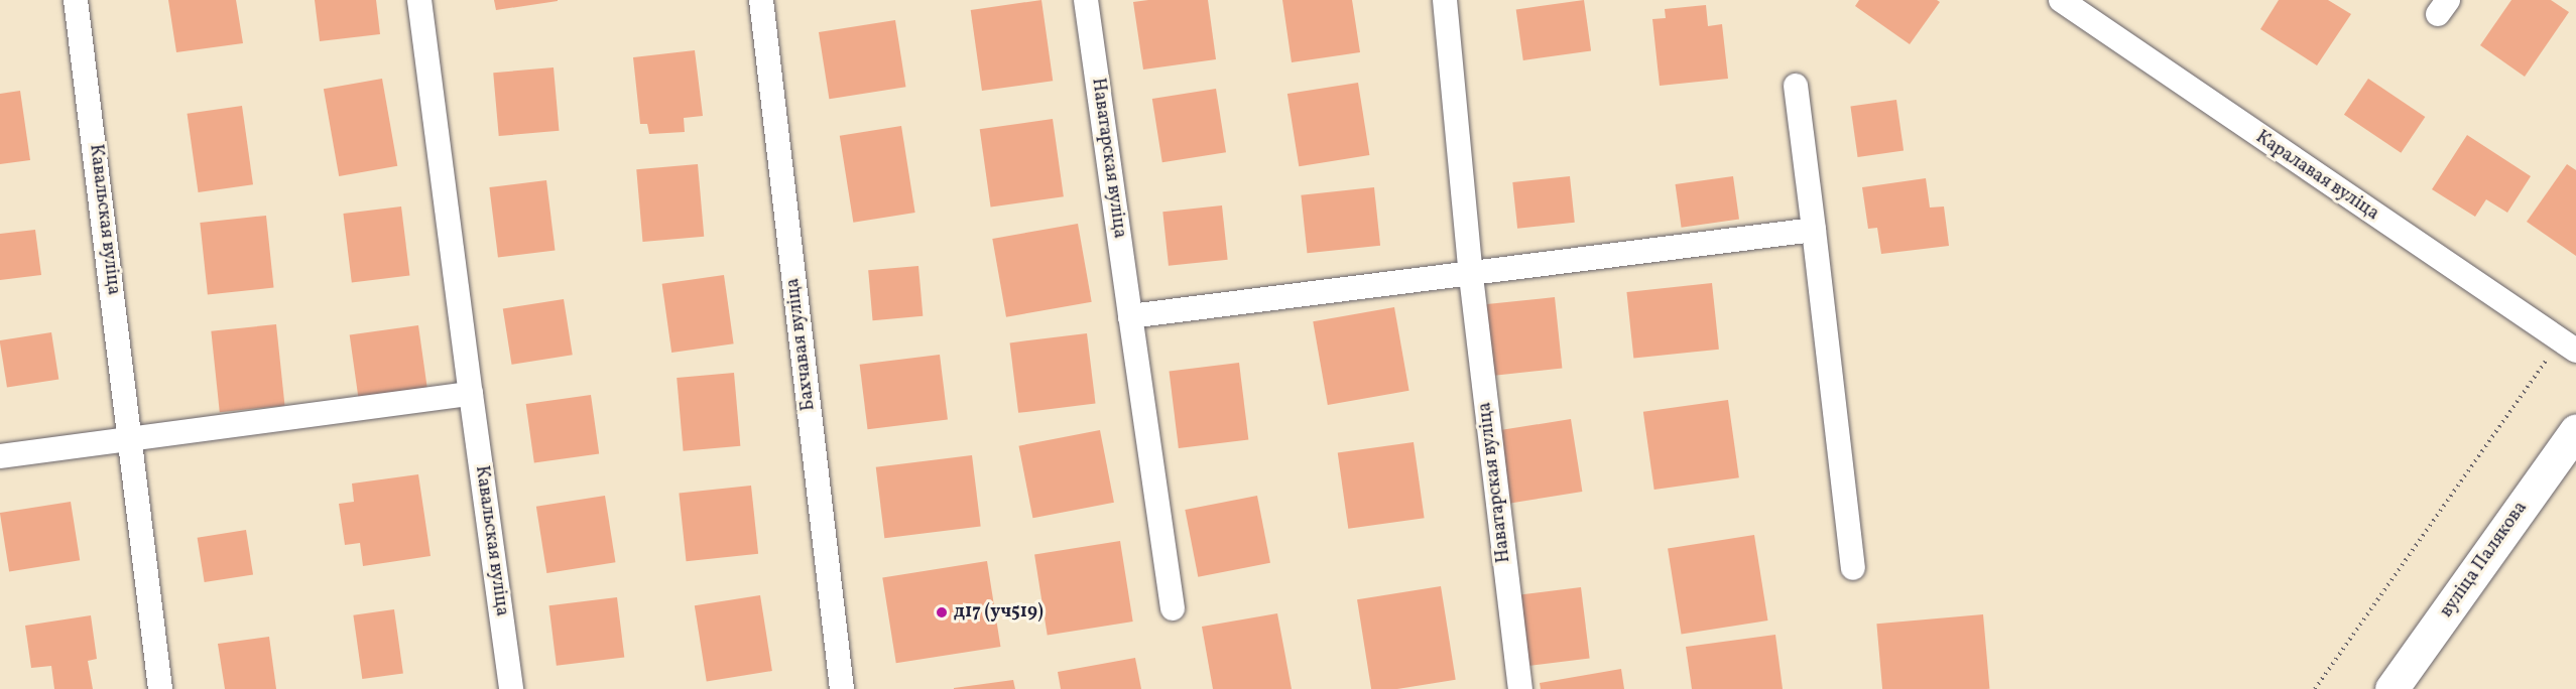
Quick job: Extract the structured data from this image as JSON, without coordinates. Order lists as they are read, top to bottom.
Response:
{
  "streets": {
    "street": [
      "Наватарская вуліца",
      "Каралавая вуліца",
      "Кавальская вуліца",
      "Бахчавая вуліца",
      "вуліца Палякова"
    ]
  },
  "places": ["д17 (уч519)"]
}
